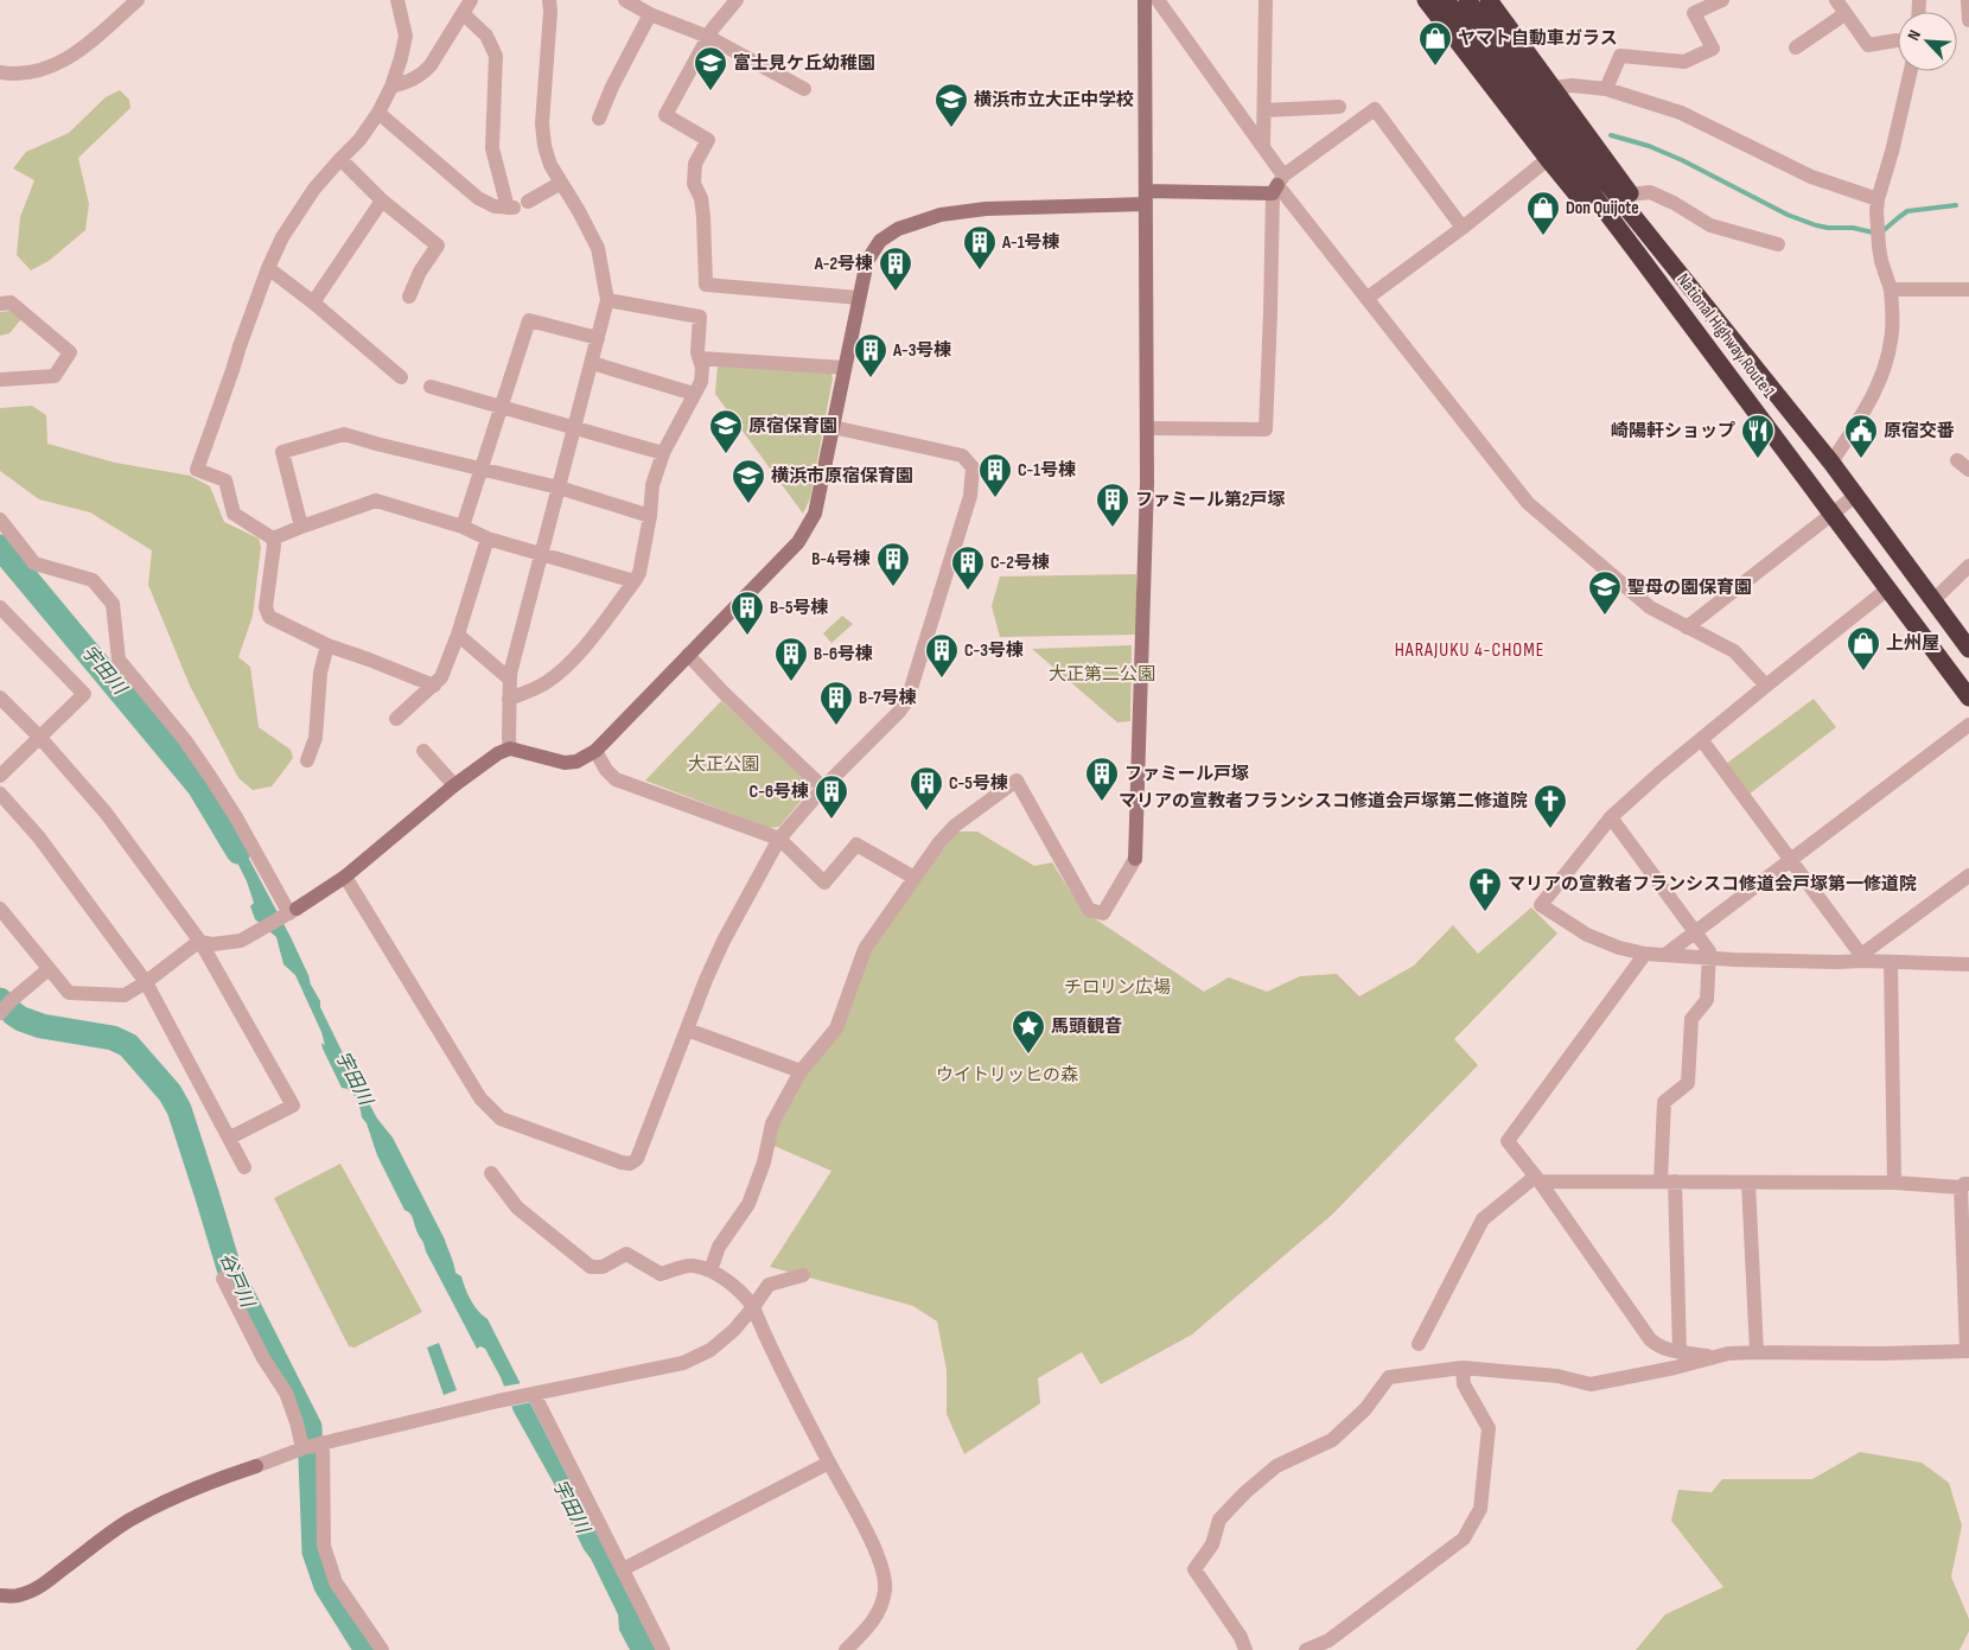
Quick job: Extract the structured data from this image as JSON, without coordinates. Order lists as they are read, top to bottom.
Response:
{
  "streets": {
    "highway": ["National Highway Route 1"]
  },
  "districts": ["HARAJUKU 4-CHOME"],
  "water": ["宇田川", "谷戸川"],
  "parks": [
    "大正第二公園",
    "大正公園",
    "チロリン広場",
    "ウイトリッヒの森"
  ],
  "places": {
    "shop": ["ヤマト自動車ガラス", "Don Quijote", "上州屋"],
    "school or university": [
      "富士見ケ丘幼稚園",
      "横浜市立大正中学校",
      "原宿保育園",
      "横浜市原宿保育園",
      "聖母の園保育園"
    ],
    "building": [
      "A-1号棟",
      "A-2号棟",
      "A-3号棟",
      "C-1号棟",
      "ファミール第2戸塚",
      "B-4号棟",
      "C-2号棟",
      "B-5号棟",
      "C-3号棟",
      "B-6号棟",
      "B-7号棟",
      "ファミール戸塚",
      "C-5号棟",
      "C-6号棟"
    ],
    "restaurant": ["崎陽軒ショップ"],
    "public building": ["原宿交番"],
    "church": ["マリアの宣教者フランシスコ修道会戸塚第二修道院", "マリアの宣教者フランシスコ修道会戸塚第一修道院"],
    "place": ["馬頭観音"]
  },
  "north": "top left"
}
